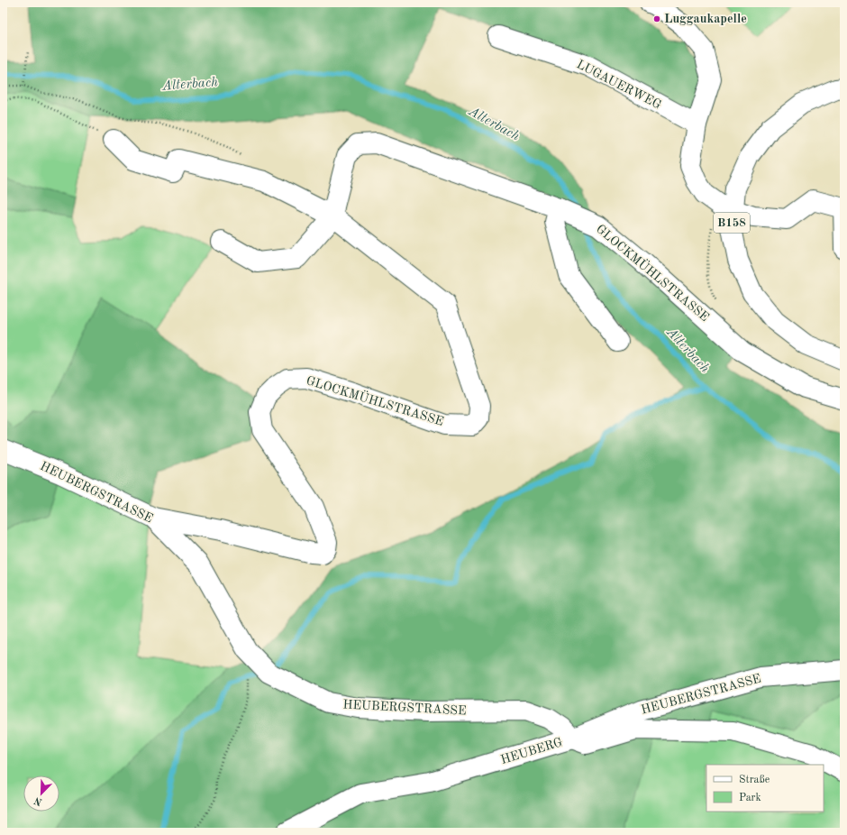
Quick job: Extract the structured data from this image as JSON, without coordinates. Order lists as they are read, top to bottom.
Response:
{
  "streets": {
    "street": [
      "LUGAUERWEG",
      "B158",
      "GLOCKMÜHLSTRASSE",
      "HEUBERGSTRASSE",
      "HEUBERG"
    ]
  },
  "crossings": [
    ["GLOCKMÜHLSTRASSE", "HEUBERGSTRASSE"],
    ["HEUBERGSTRASSE", "HEUBERG"]
  ],
  "water": ["Alterbach"],
  "places": ["Luggaukapelle"],
  "legend": ["Straße", "Park"],
  "north": "bottom left"
}
